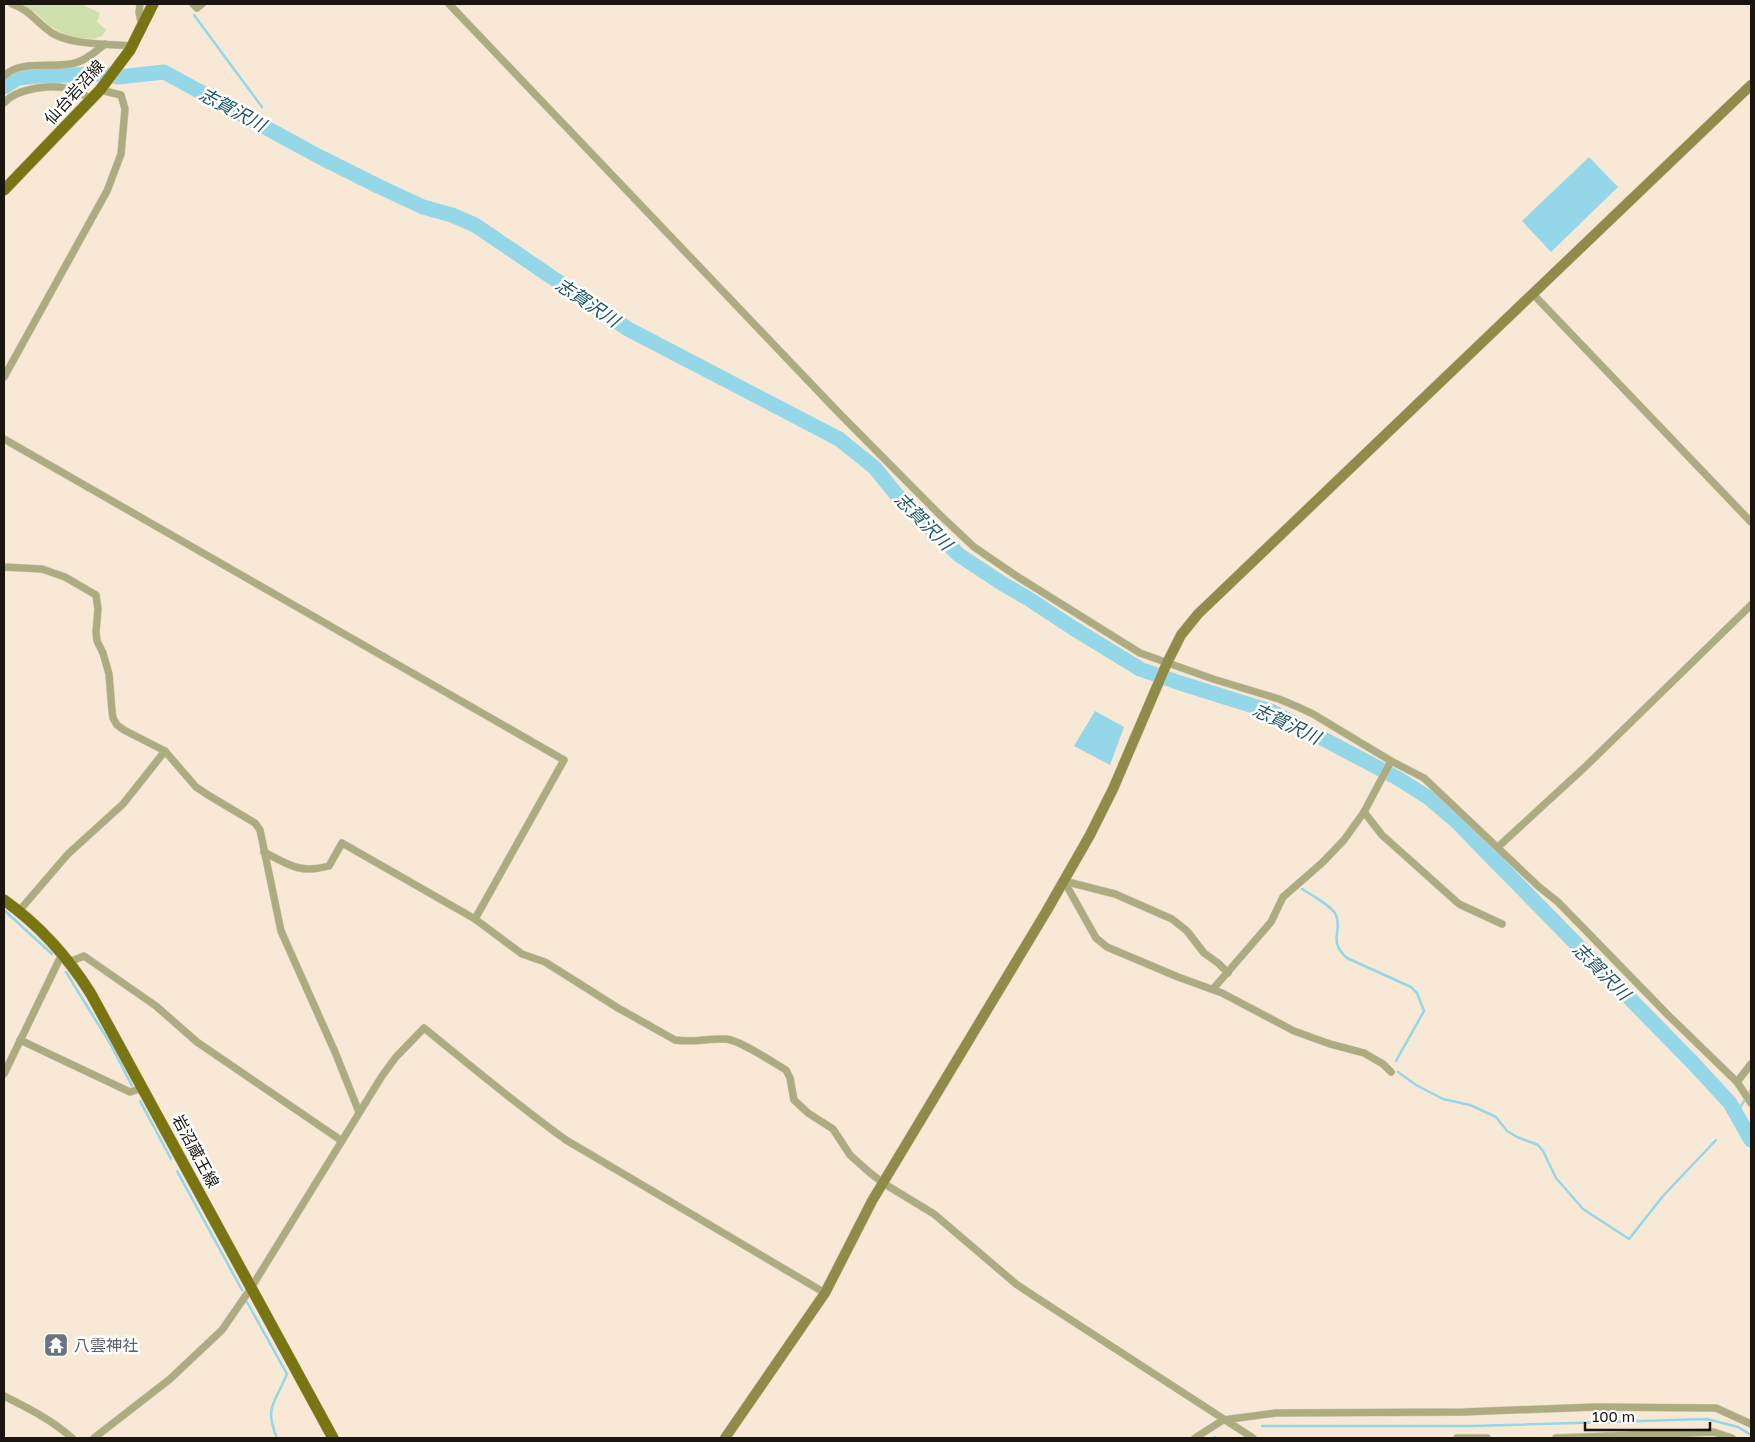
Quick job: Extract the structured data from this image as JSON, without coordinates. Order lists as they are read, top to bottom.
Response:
{
  "streets": {
    "main road": ["仙台岩沼線", "岩沼蔵王線"]
  },
  "water": ["志賀沢川"],
  "places": {
    "temple": ["八雲神社"]
  },
  "scale_bar": "100 m"
}
